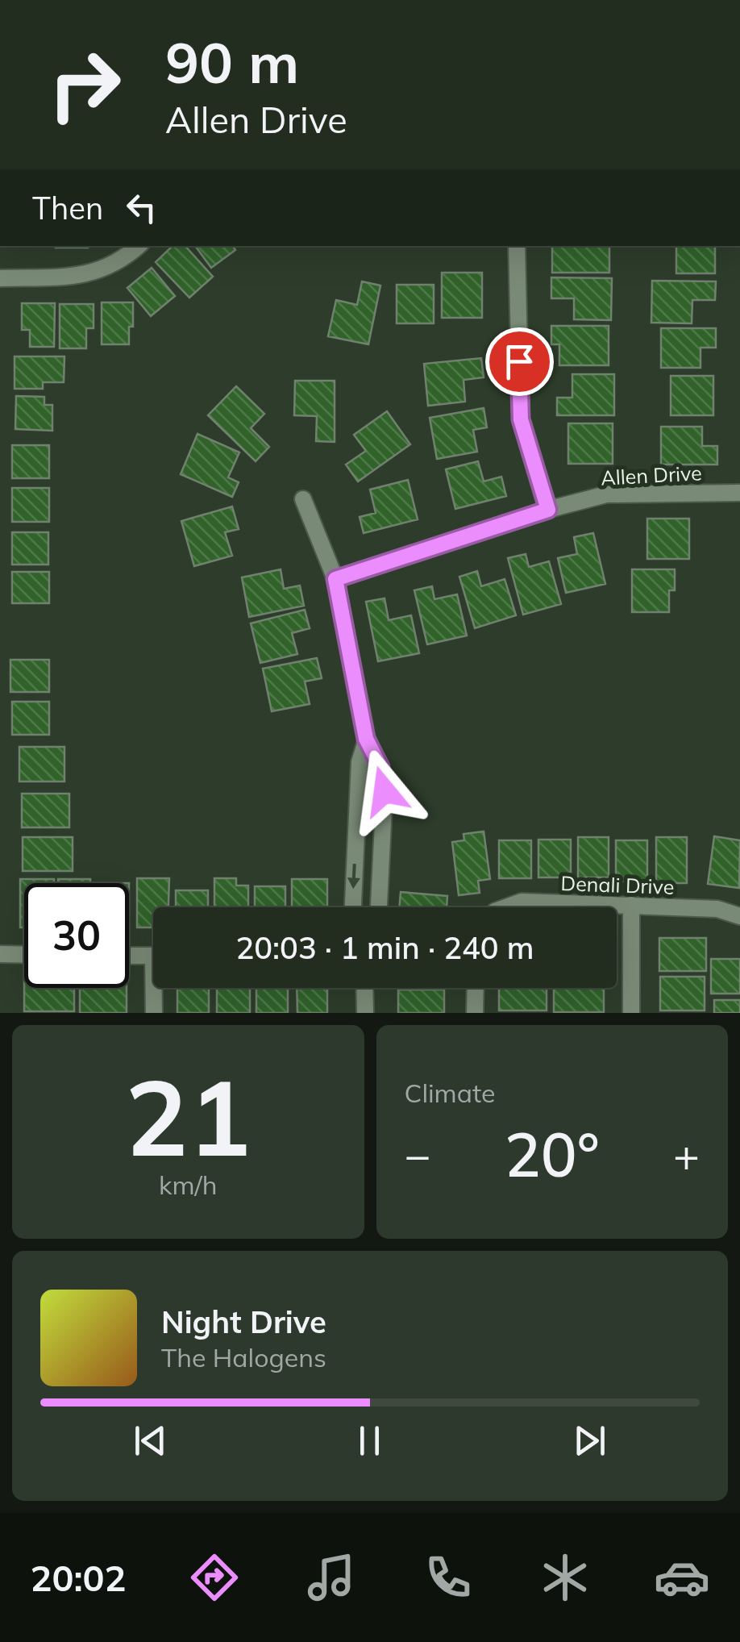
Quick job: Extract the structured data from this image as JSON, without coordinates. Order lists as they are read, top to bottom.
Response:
{
  "streets": {
    "street": ["Allen Drive", "Denali Drive"]
  },
  "page": {
    "turn": ["90 m", "Allen Drive"],
    "then": "Then",
    "limit": "30",
    "trip": "20:03 · 1 min · 240 m",
    "tile": [
      ["21", "km/h"],
      "Climate"
    ],
    "heat": ["−", "20°", "+"],
    "song": ["Night Drive", "The Halogens"],
    "tabs": "20:02"
  }
}
